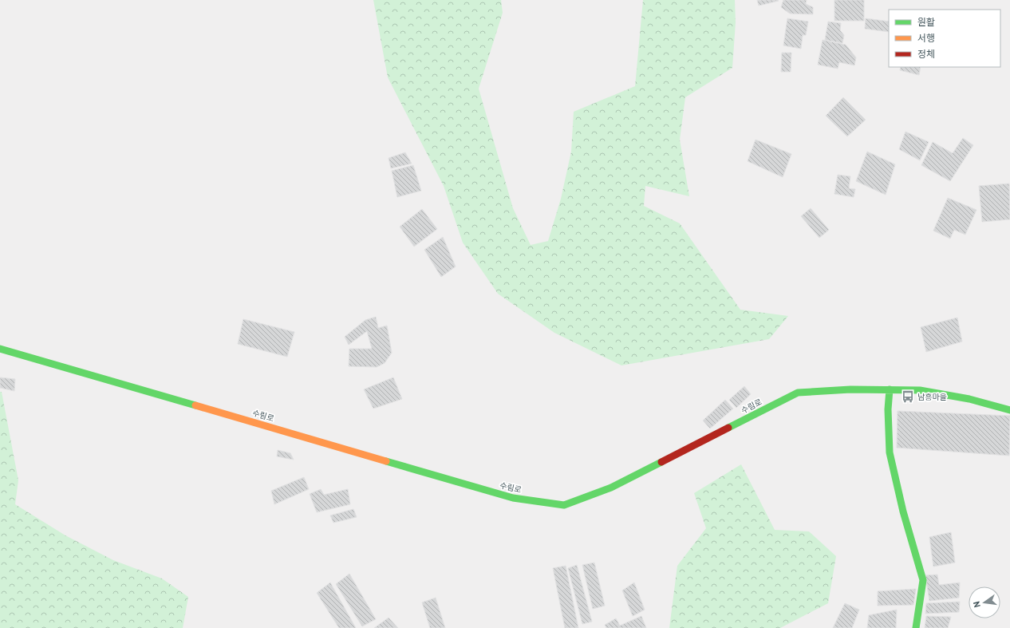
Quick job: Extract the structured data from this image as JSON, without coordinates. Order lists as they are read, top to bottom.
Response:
{
  "streets": {
    "main road": ["수림로"]
  },
  "places": {
    "bus stop": ["남흥마을"]
  },
  "legend": ["원활", "서행", "정체"],
  "north": "left"
}
